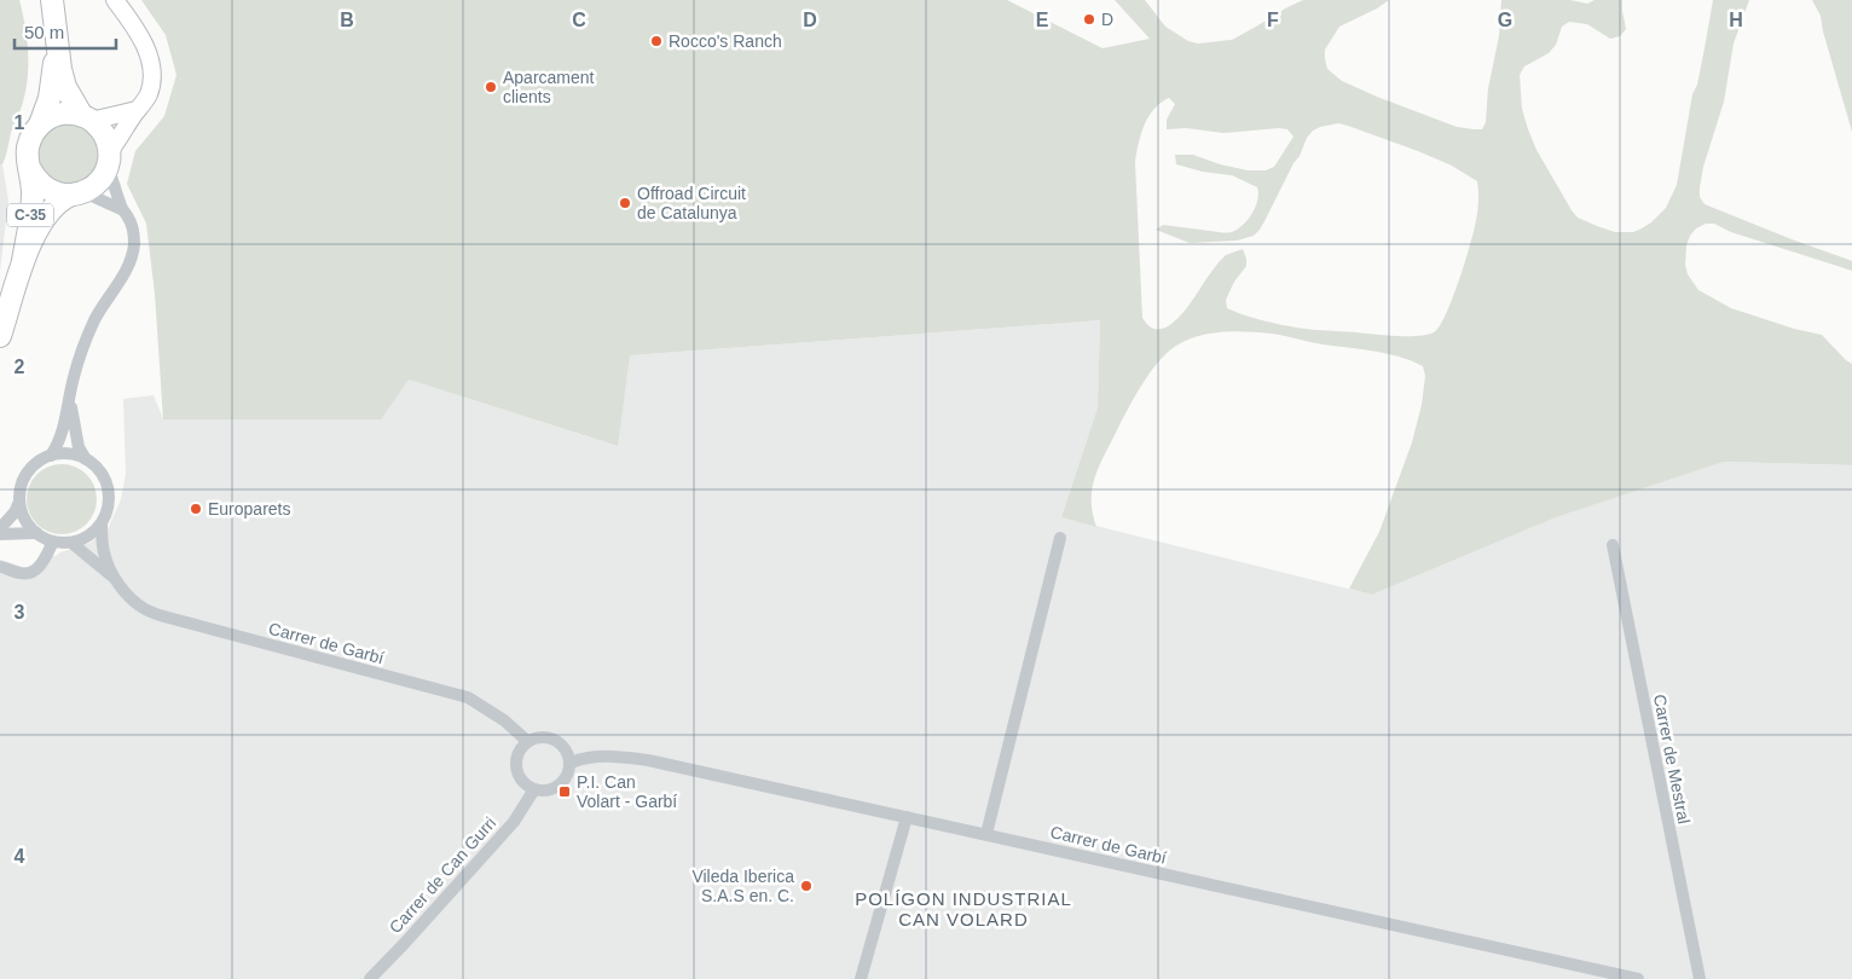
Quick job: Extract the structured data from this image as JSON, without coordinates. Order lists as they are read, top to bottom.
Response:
{
  "streets": {
    "highway": ["C-35"],
    "street": ["Carrer de Garbí", "Carrer de Mestral", "Carrer de Can Gurri"]
  },
  "crossings": [
    ["Carrer de Garbí", "Carrer de Can Gurri"]
  ],
  "districts": ["POLÍGON INDUSTRIAL CAN VOLARD"],
  "places": {
    "other": [
      "D",
      "Rocco's Ranch",
      "Aparcament clients",
      "Offroad Circuit de Catalunya",
      "Europarets",
      "Vileda Iberica S.A.S en. C."
    ],
    "transit": ["P.I. Can Volart - Garbí"]
  },
  "scale_bar": "50 m",
  "grid": {
    "columns": [
      "B",
      "C",
      "D",
      "E",
      "F",
      "G",
      "H"
    ],
    "rows": [
      "1",
      "2",
      "3",
      "4"
    ]
  }
}
